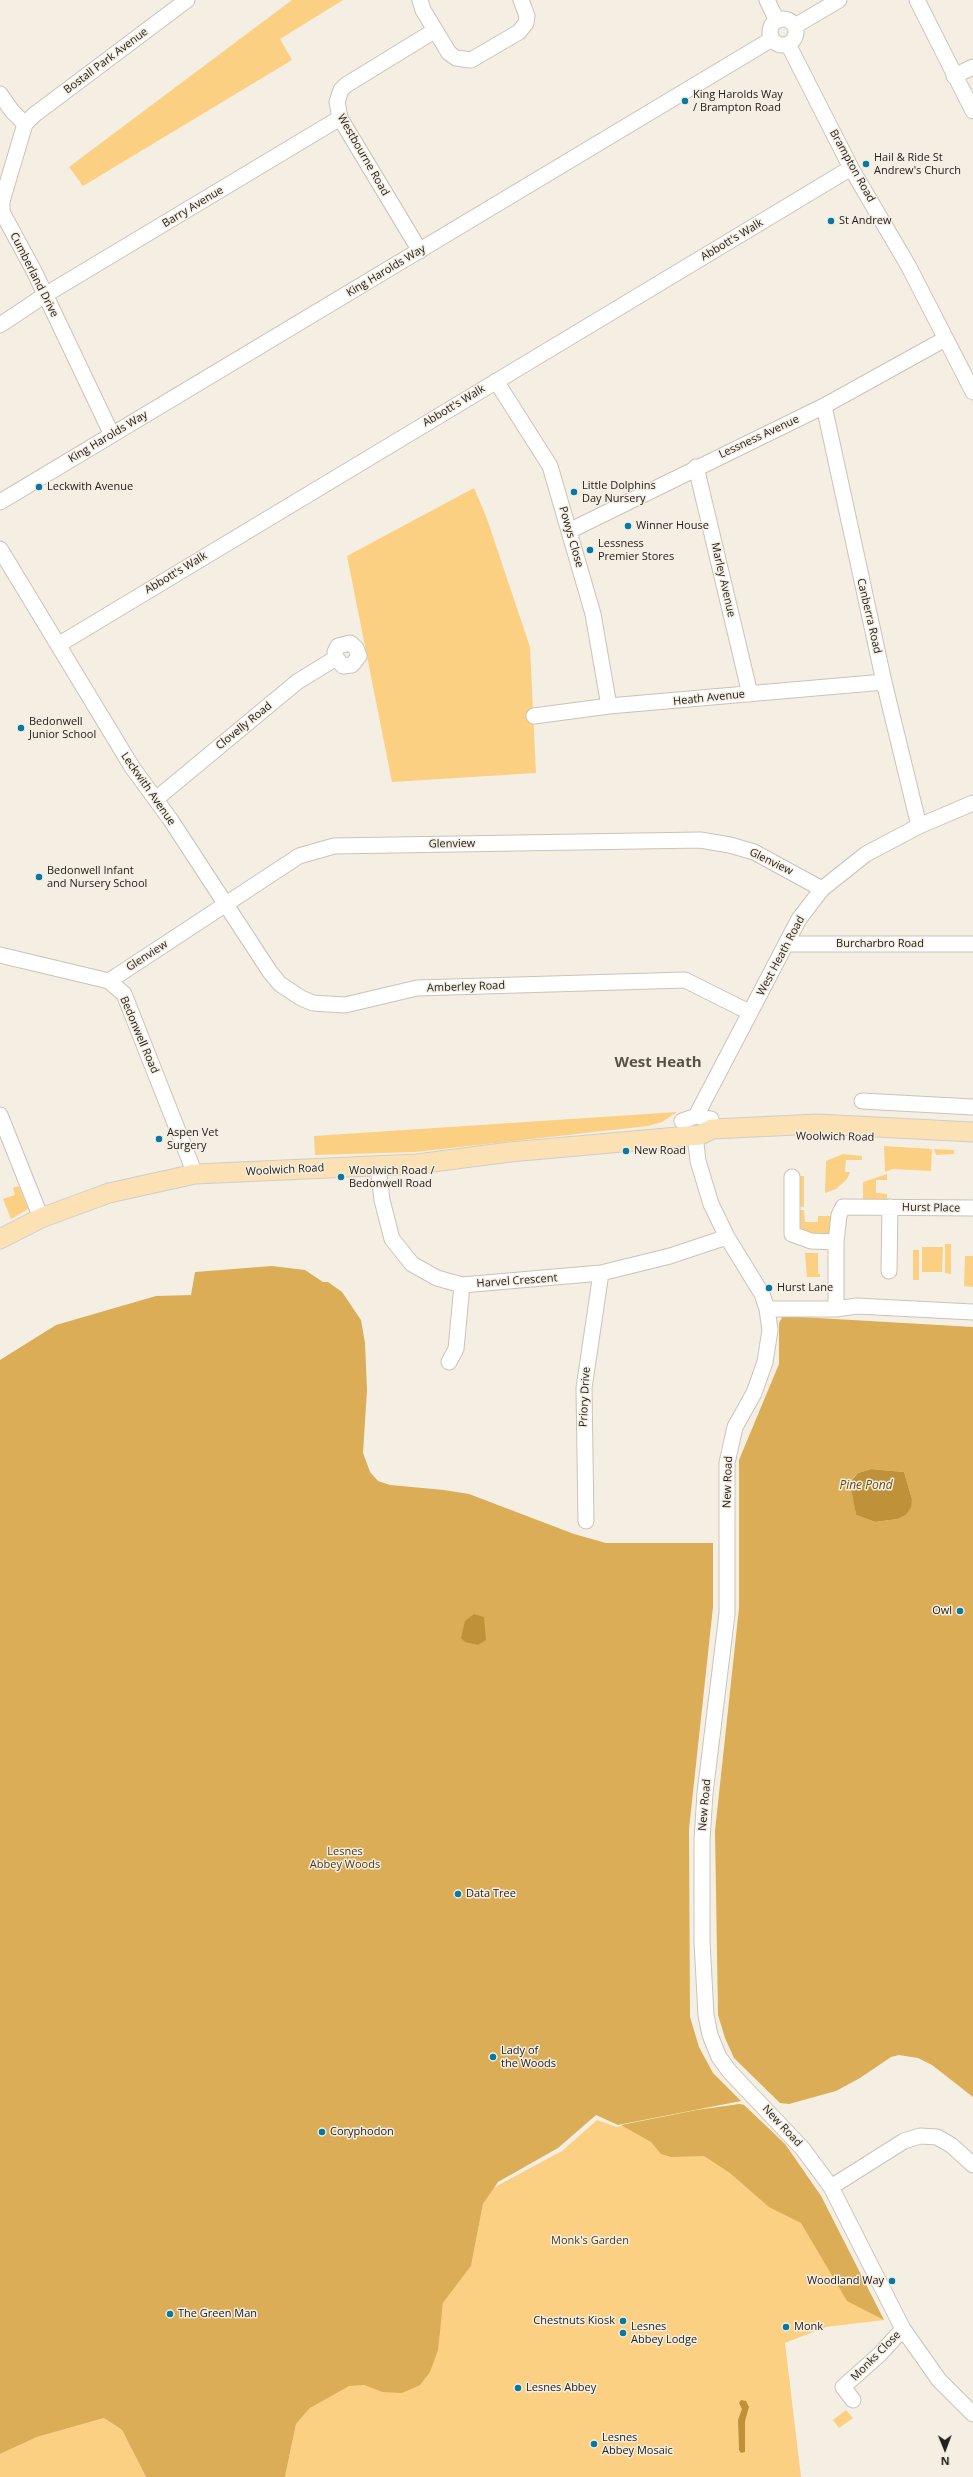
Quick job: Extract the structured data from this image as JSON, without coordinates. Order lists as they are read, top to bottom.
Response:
{
  "streets": {
    "main road": ["Woolwich Road"],
    "street": [
      "Bostall Park Avenue",
      "Westbourne Road",
      "Brampton Road",
      "Barry Avenue",
      "Abbott's Walk",
      "King Harolds Way",
      "Cumberland Drive",
      "Lessness Avenue",
      "Powys Close",
      "Marley Avenue",
      "Canberra Road",
      "Heath Avenue",
      "Clovelly Road",
      "Leckwith Avenue",
      "Glenview",
      "Burcharbro Road",
      "West Heath Road",
      "Amberley Road",
      "Bedonwell Road",
      "Hurst Place",
      "Harvel Crescent",
      "Priory Drive",
      "New Road",
      "Monks Close"
    ]
  },
  "crossings": [
    ["Bostall Park Avenue", "Cumberland Drive"],
    ["Westbourne Road", "Barry Avenue"],
    ["Westbourne Road", "King Harolds Way"],
    ["Brampton Road", "Abbott's Walk"],
    ["Brampton Road", "King Harolds Way"],
    ["Brampton Road", "Lessness Avenue"],
    ["Barry Avenue", "Cumberland Drive"],
    ["Abbott's Walk", "Powys Close"],
    ["Abbott's Walk", "Leckwith Avenue"],
    ["King Harolds Way", "Cumberland Drive"],
    ["Lessness Avenue", "Powys Close"],
    ["Lessness Avenue", "Marley Avenue"],
    ["Lessness Avenue", "Canberra Road"],
    ["Powys Close", "Heath Avenue"],
    ["Marley Avenue", "Heath Avenue"],
    ["Canberra Road", "Heath Avenue"],
    ["Canberra Road", "West Heath Road"],
    ["Clovelly Road", "Leckwith Avenue"],
    ["Leckwith Avenue", "Glenview"],
    ["Leckwith Avenue", "Amberley Road"],
    ["Glenview", "West Heath Road"],
    ["Glenview", "Amberley Road"],
    ["Glenview", "Bedonwell Road"],
    ["Burcharbro Road", "West Heath Road"],
    ["West Heath Road", "Amberley Road"],
    ["Bedonwell Road", "Woolwich Road"],
    ["Woolwich Road", "Harvel Crescent"],
    ["Woolwich Road", "New Road"],
    ["Harvel Crescent", "Priory Drive"],
    ["Harvel Crescent", "New Road"],
    ["New Road", "Monks Close"]
  ],
  "districts": ["West Heath"],
  "water": ["Pine Pond"],
  "parks": ["Lesnes Abbey Woods", "Monk's Garden"],
  "places": [
    "King Harolds Way / Brampton Road",
    "Hail & Ride St Andrew's Church",
    "St Andrew",
    "Leckwith Avenue",
    "Little Dolphins Day Nursery",
    "Winner House",
    "Lessness Premier Stores",
    "Bedonwell Junior School",
    "Bedonwell Infant and Nursery School",
    "Aspen Vet Surgery",
    "New Road",
    "Woolwich Road / Bedonwell Road",
    "Hurst Lane",
    "Owl",
    "Data Tree",
    "Lady of the Woods",
    "Coryphodon",
    "Woodland Way",
    "The Green Man",
    "Chestnuts Kiosk",
    "Monk",
    "Lesnes Abbey Lodge",
    "Lesnes Abbey",
    "Lesnes Abbey Mosaic"
  ],
  "north": "bottom"
}
